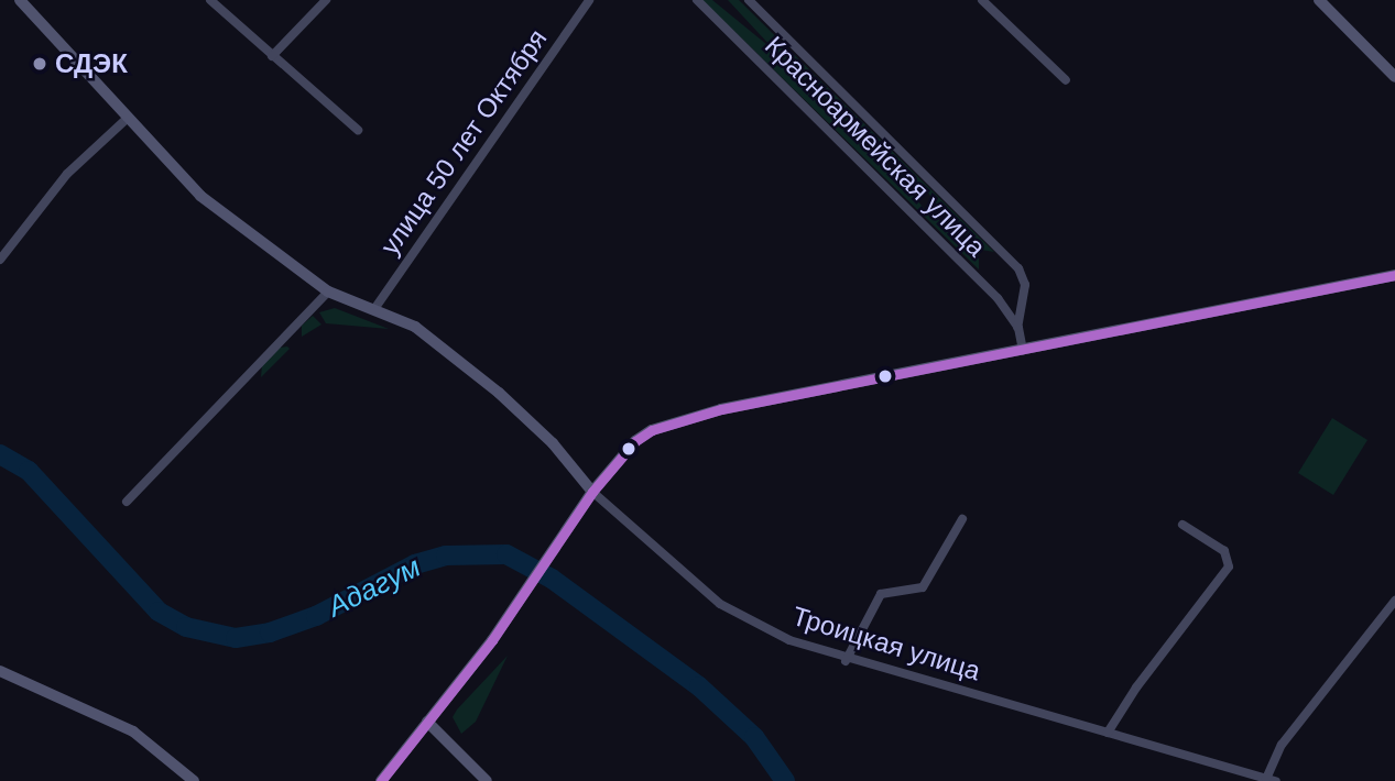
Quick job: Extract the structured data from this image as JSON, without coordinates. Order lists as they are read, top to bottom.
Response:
{
  "streets": {
    "main road": ["Троицкая улица"],
    "street": ["улица 50 лет Октября", "Красноармейская улица"]
  },
  "crossings": [
    ["улица 50 лет Октября", "Троицкая улица"]
  ],
  "water": ["Адагум"],
  "places": ["СДЭК"]
}
